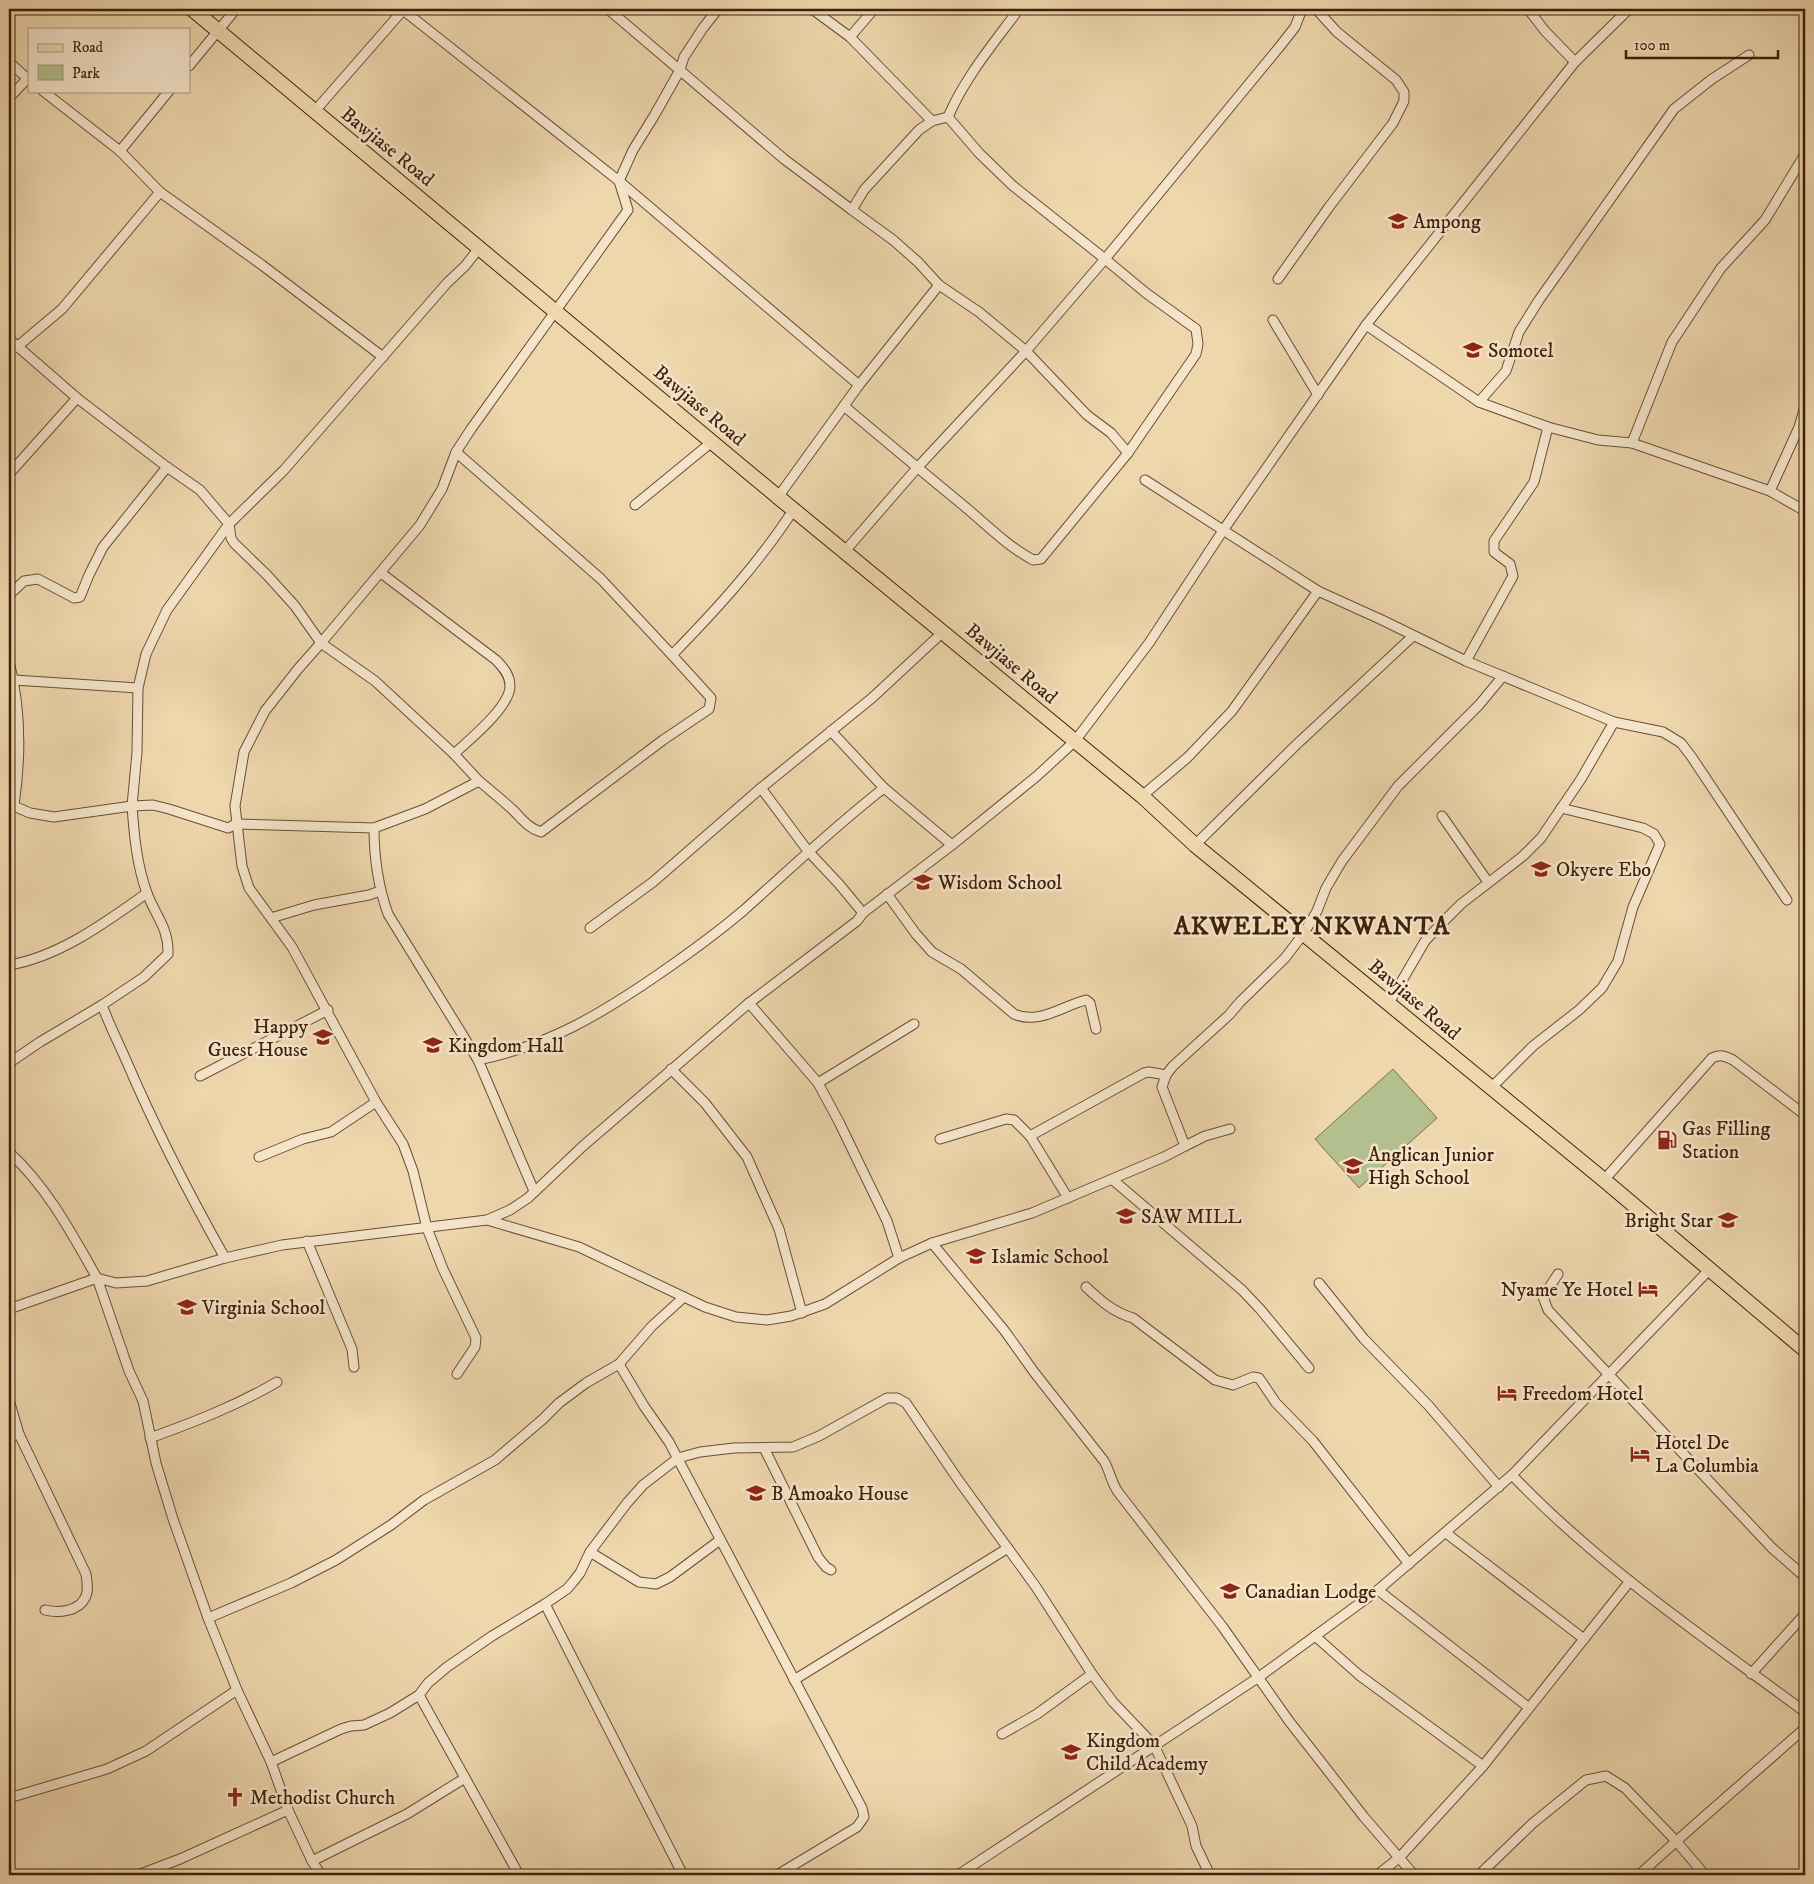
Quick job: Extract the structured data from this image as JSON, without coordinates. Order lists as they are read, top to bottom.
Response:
{
  "streets": {
    "main road": ["Bawjiase Road"]
  },
  "districts": ["AKWELEY NKWANTA"],
  "places": {
    "school or university": [
      "Ampong",
      "Somotel",
      "Okyere Ebo",
      "Wisdom School",
      "Happy Guest House",
      "Kingdom Hall",
      "Anglican Junior High School",
      "SAW MILL",
      "Bright Star",
      "Islamic School",
      "Virginia School",
      "B Amoako House",
      "Canadian Lodge",
      "Kingdom Child Academy"
    ],
    "fuel station": ["Gas Filling Station"],
    "hotel": ["Nyame Ye Hotel", "Freedom Hotel", "Hotel De La Columbia"],
    "church": ["Methodist Church"]
  },
  "legend": ["Road", "Park"],
  "scale_bar": "100 m"
}
